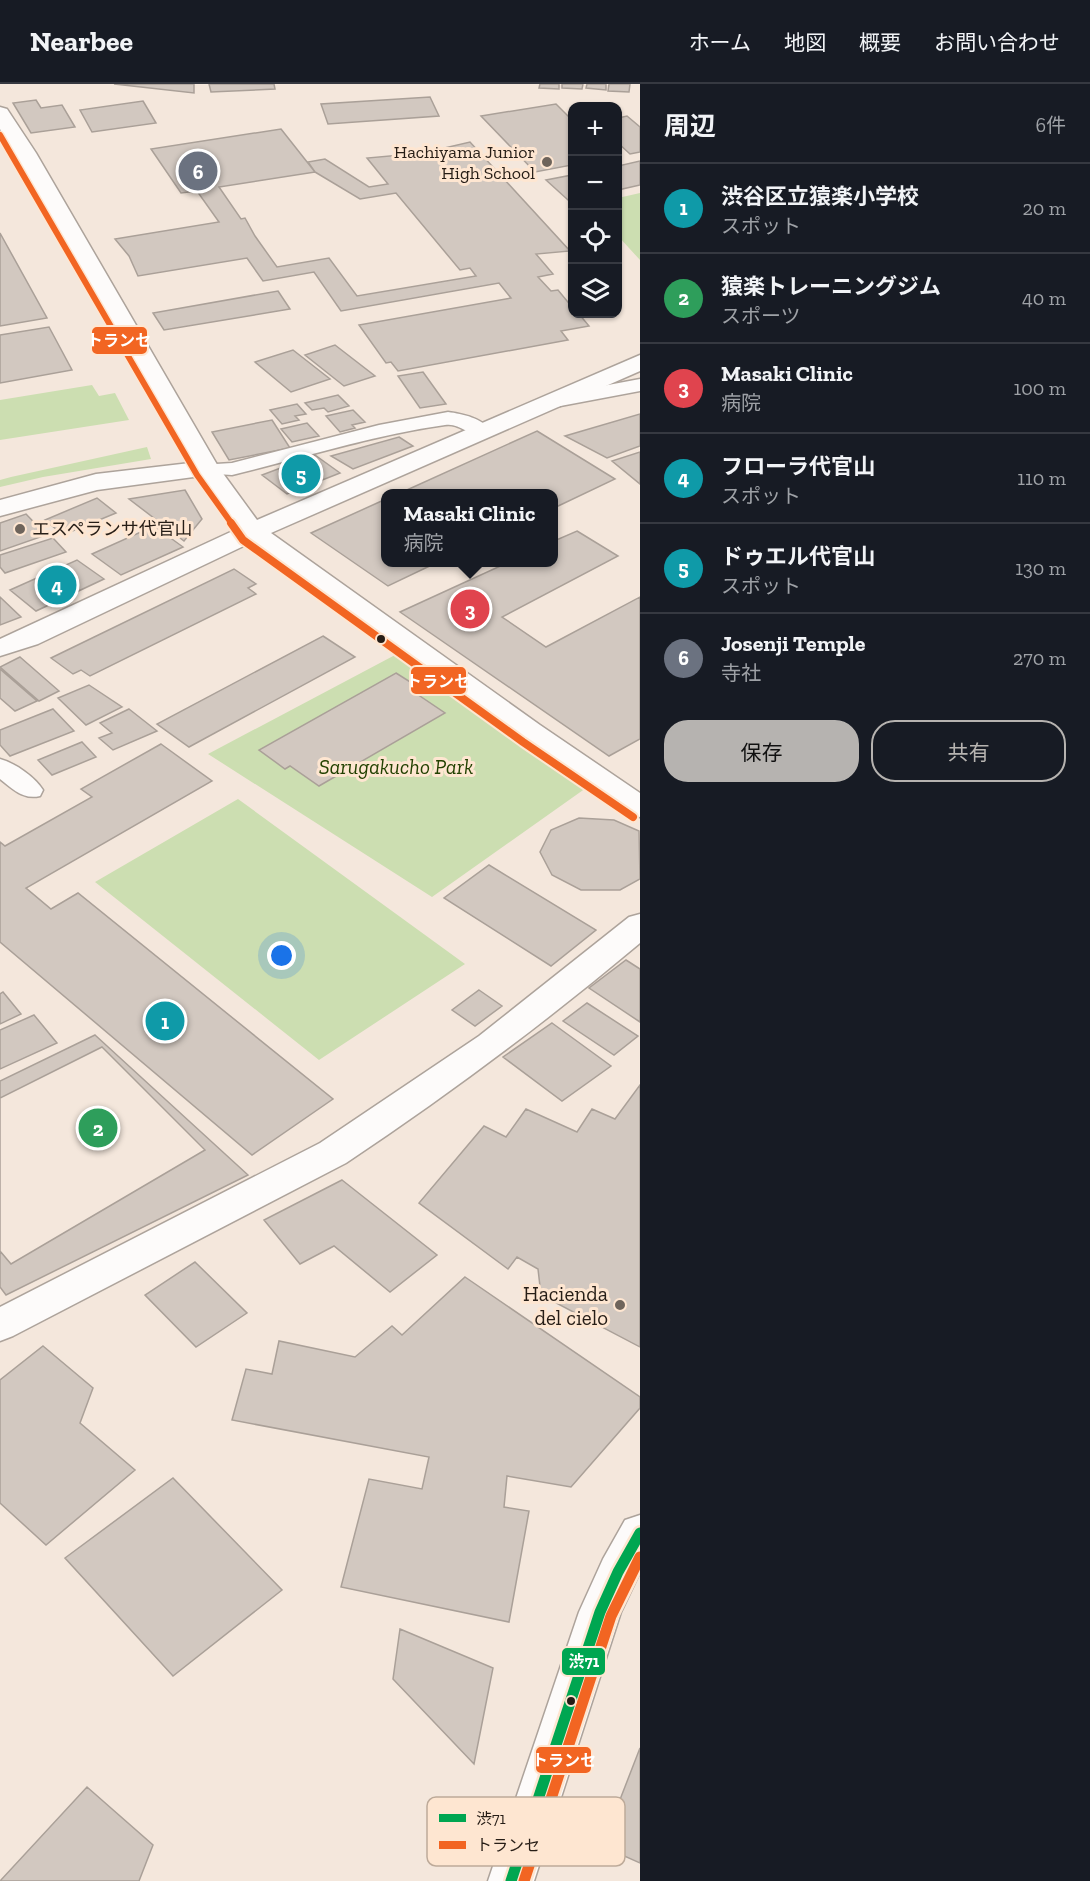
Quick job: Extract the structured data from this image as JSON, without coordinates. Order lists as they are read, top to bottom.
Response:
{
  "parks": ["Sarugakucho Park"],
  "places": ["Hachiyama Junior High School", "エスペランサ代官山", "Hacienda del cielo"],
  "lines": ["transit line トランセ", "transit line 渋71"],
  "legend": ["渋71", "トランセ"],
  "page": {
    "header": "Nearbee",
    "nav": [
      "ホーム",
      "地図",
      "概要",
      "お問い合わせ"
    ],
    "heading": ["周辺", "6件"],
    "map_buttons": ["+", "−"],
    "pins": [
      "6",
      "5",
      "4",
      "3",
      "1",
      "2"
    ],
    "list": [
      {
        "mark": "1",
        "name": "渋谷区立猿楽小学校",
        "note": "スポット",
        "value": "20 m"
      },
      {
        "mark": "2",
        "name": "猿楽トレーニングジム",
        "note": "スポーツ",
        "value": "40 m"
      },
      {
        "mark": "3",
        "name": "Masaki Clinic",
        "note": "病院",
        "value": "100 m"
      },
      {
        "mark": "4",
        "name": "フローラ代官山",
        "note": "スポット",
        "value": "110 m"
      },
      {
        "mark": "5",
        "name": "ドゥエル代官山",
        "note": "スポット",
        "value": "130 m"
      },
      {
        "mark": "6",
        "name": "Josenji Temple",
        "note": "寺社",
        "value": "270 m"
      }
    ],
    "popup": ["Masaki Clinic", "病院"],
    "buttons": ["保存", "共有"]
  }
}
